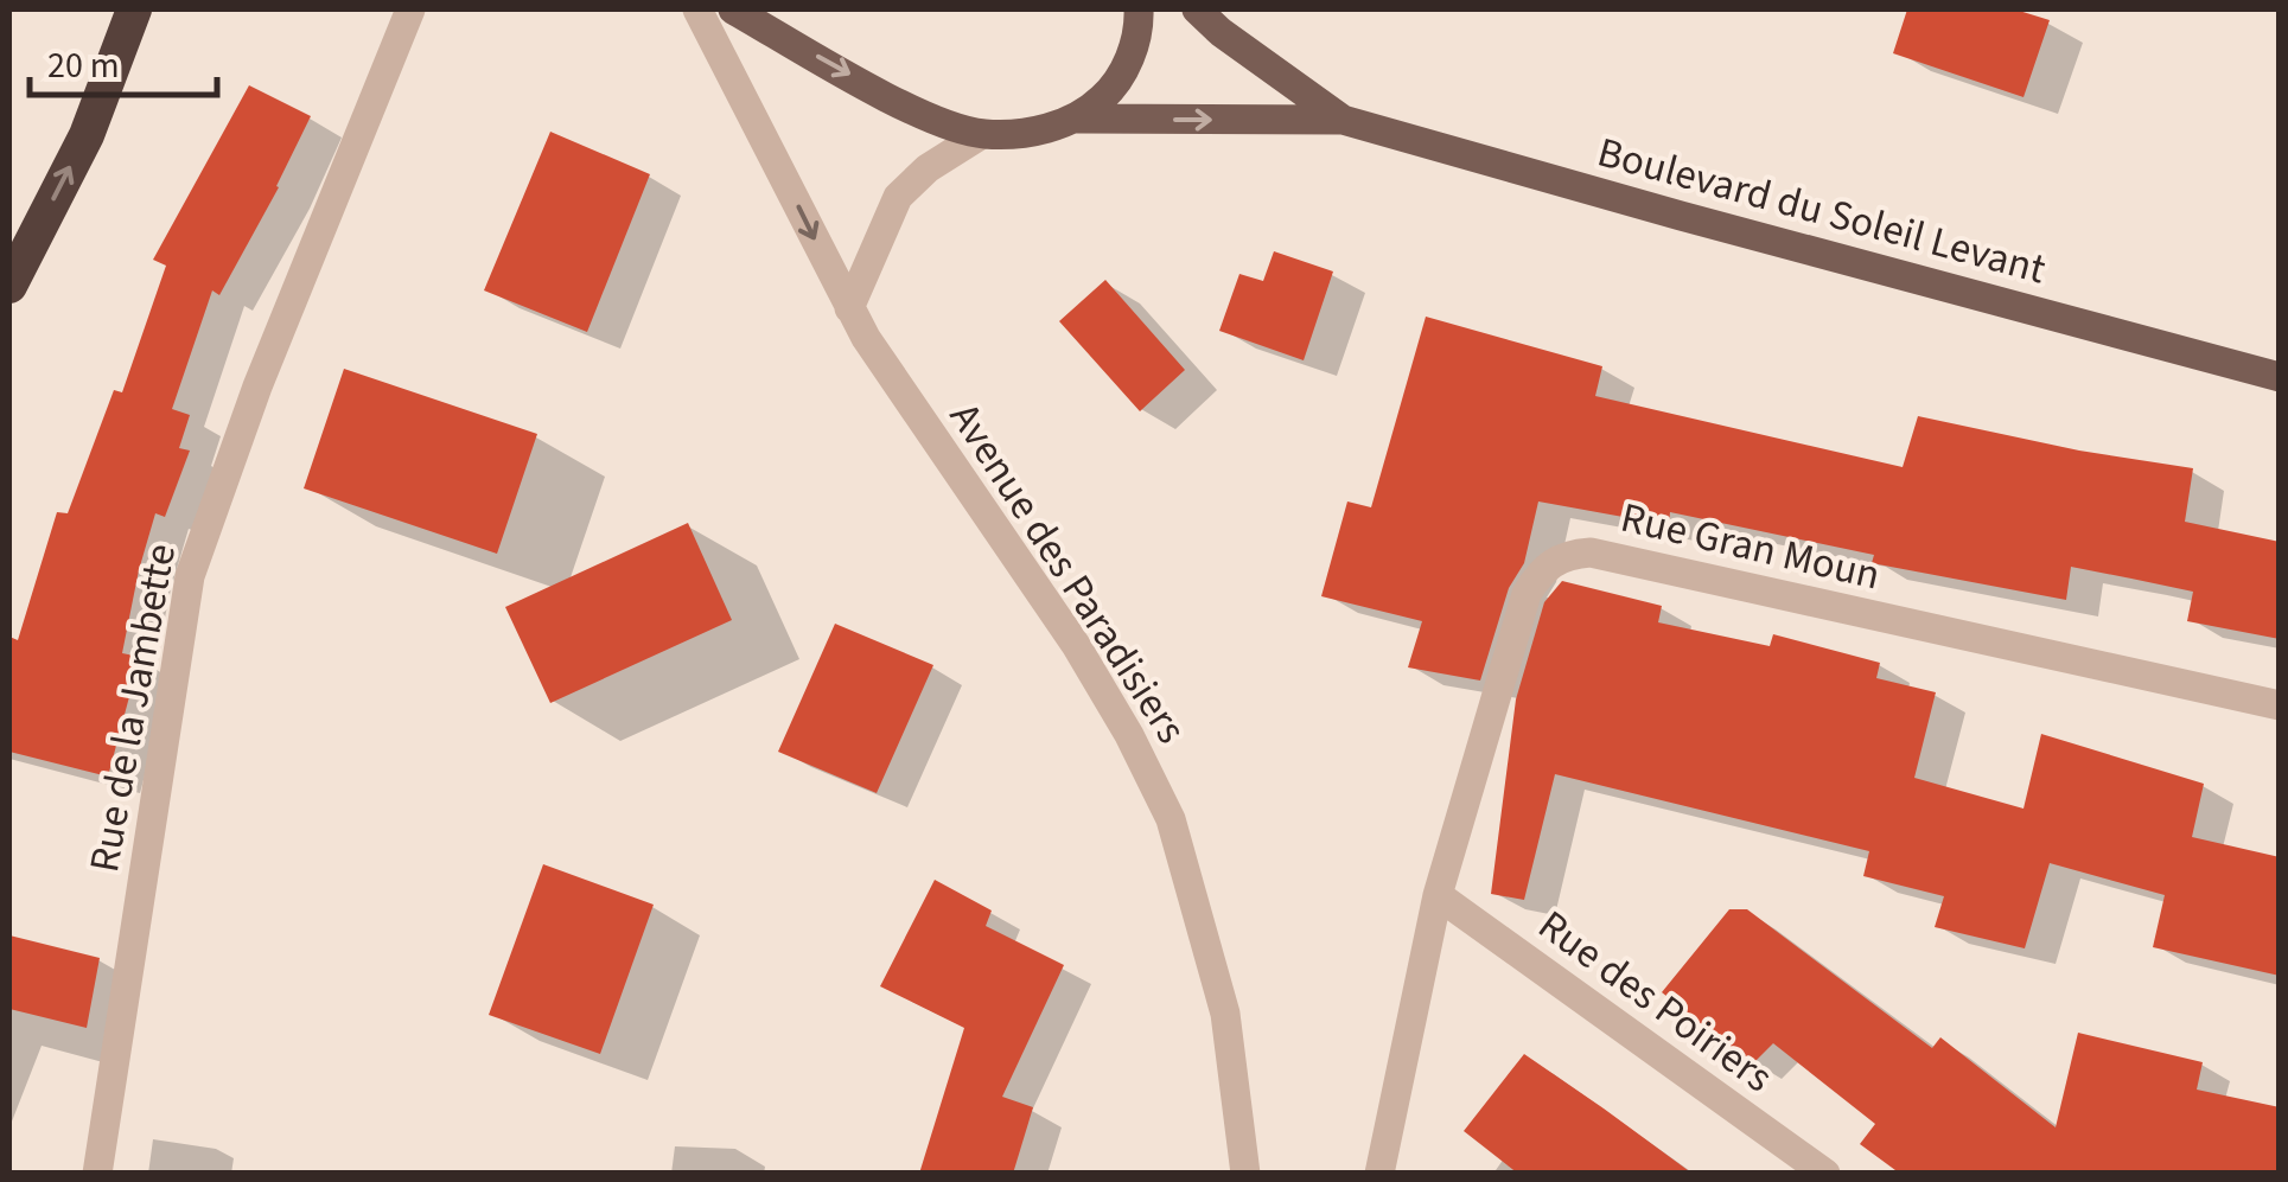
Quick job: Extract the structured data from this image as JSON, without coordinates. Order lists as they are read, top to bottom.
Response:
{
  "streets": {
    "main road": ["Boulevard du Soleil Levant"],
    "street": [
      "Rue Gran Moun",
      "Avenue des Paradisiers",
      "Rue de la Jambette",
      "Rue des Poiriers"
    ]
  },
  "crossings": [
    ["Rue Gran Moun", "Rue des Poiriers"]
  ],
  "scale_bar": "20 m"
}
